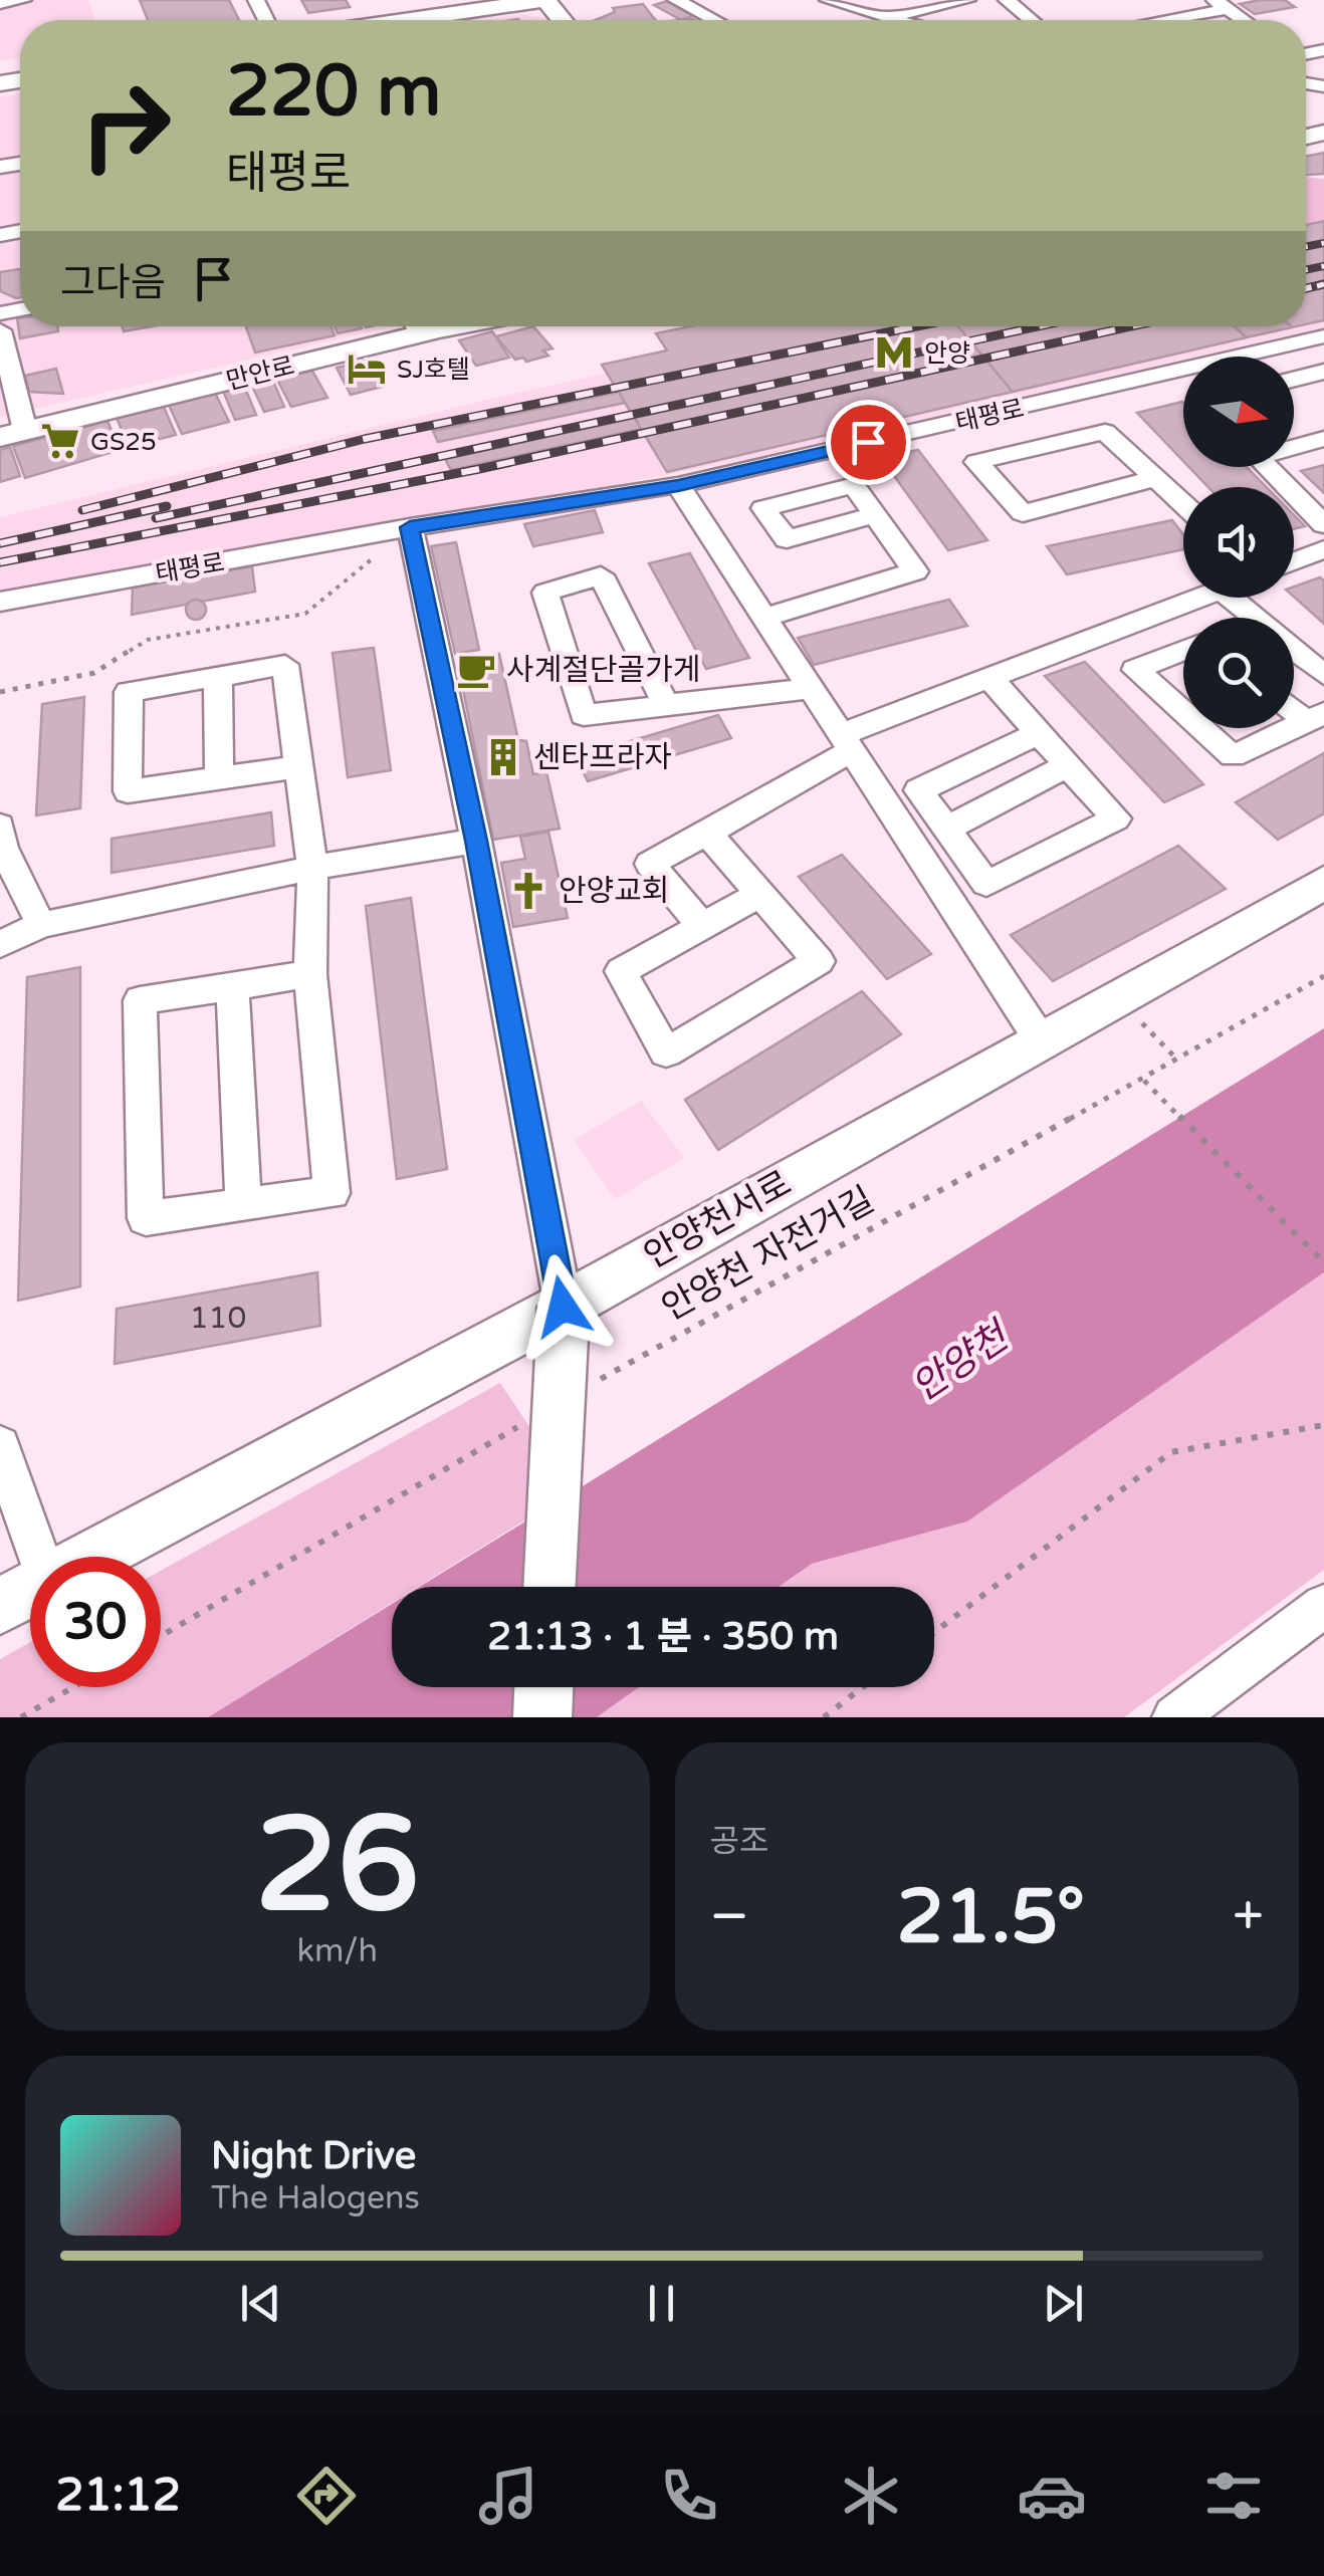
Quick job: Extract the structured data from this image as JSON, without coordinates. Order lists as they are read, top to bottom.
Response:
{
  "streets": {
    "street": ["만안로", "태평로", "안양천서로"],
    "path": ["안양천 자전거길"]
  },
  "water": ["안양천"],
  "places": {
    "metro station": ["안양"],
    "hotel": ["SJ호텔"],
    "supermarket": ["GS25"],
    "cafe": ["사계절단골가게"],
    "building": ["센타프라자"],
    "church": ["안양교회"]
  },
  "house_numbers": ["110"],
  "north": "right",
  "page": {
    "turn": ["220 m", "태평로"],
    "then": "그다음",
    "limit": "30",
    "trip": "21:13 · 1 분 · 350 m",
    "tile": [
      ["26", "km/h"],
      "공조"
    ],
    "heat": ["−", "21.5°", "+"],
    "song": ["Night Drive", "The Halogens"],
    "tabs": "21:12"
  }
}
